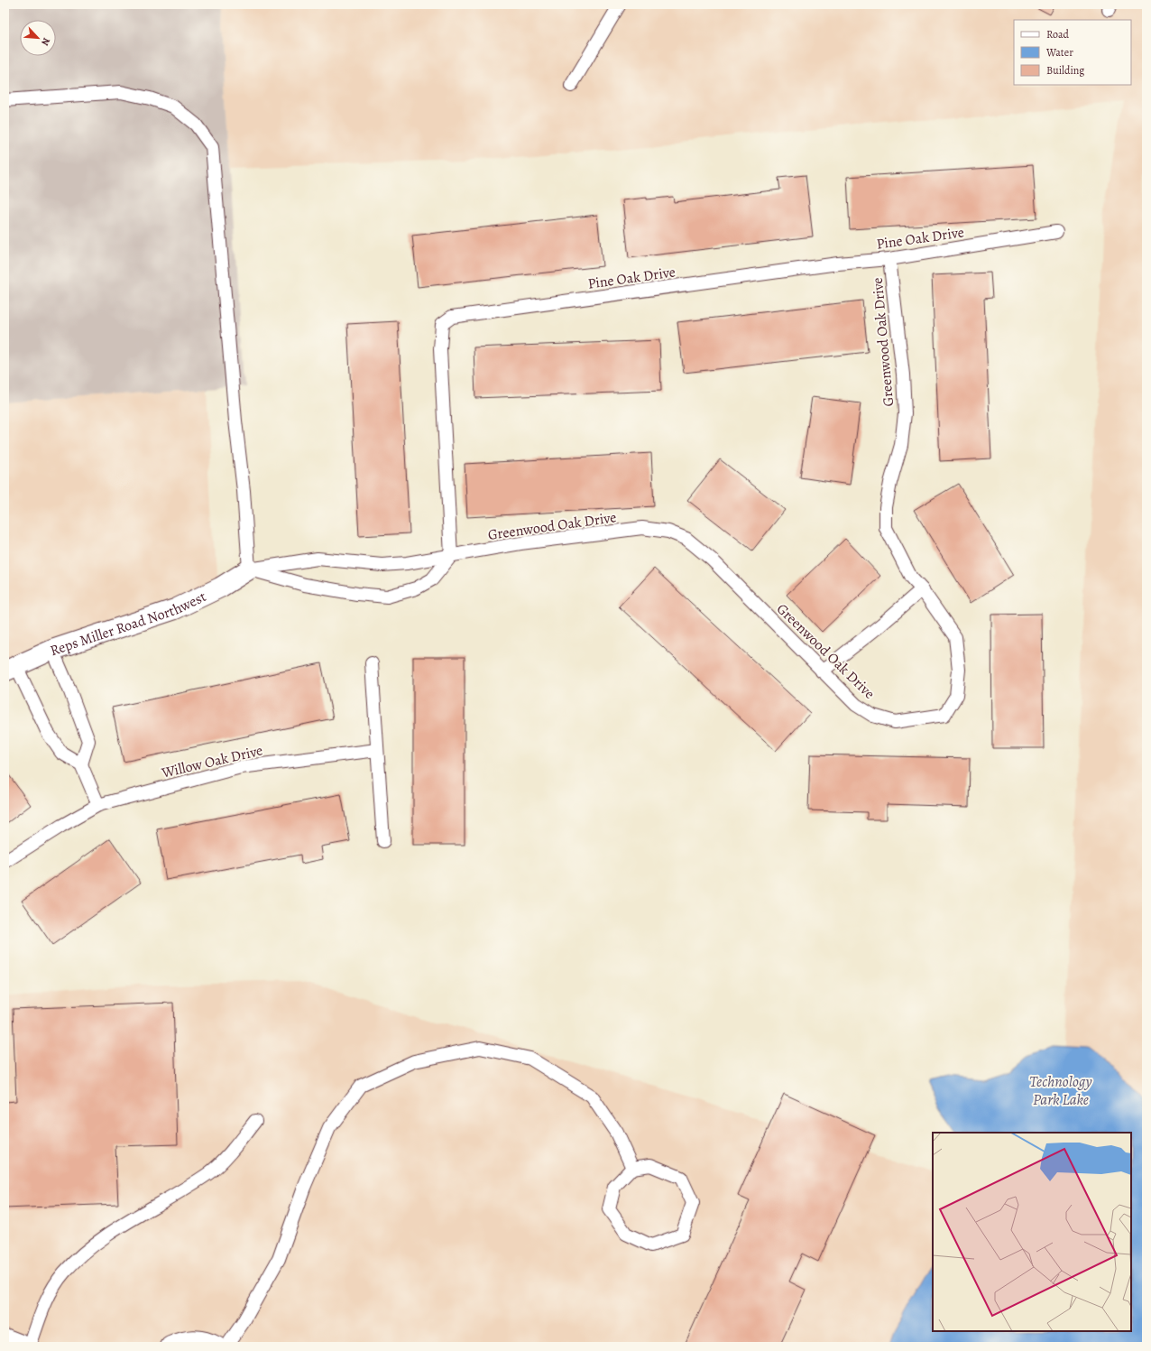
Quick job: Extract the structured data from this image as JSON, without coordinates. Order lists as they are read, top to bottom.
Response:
{
  "streets": {
    "street": ["Reps Miller Road Northwest"],
    "lane": ["Pine Oak Drive", "Greenwood Oak Drive", "Willow Oak Drive"]
  },
  "crossings": [
    ["Pine Oak Drive", "Greenwood Oak Drive"],
    ["Greenwood Oak Drive", "Reps Miller Road Northwest"]
  ],
  "water": ["Technology Park Lake"],
  "legend": ["Road", "Water", "Building"],
  "north": "bottom right"
}
